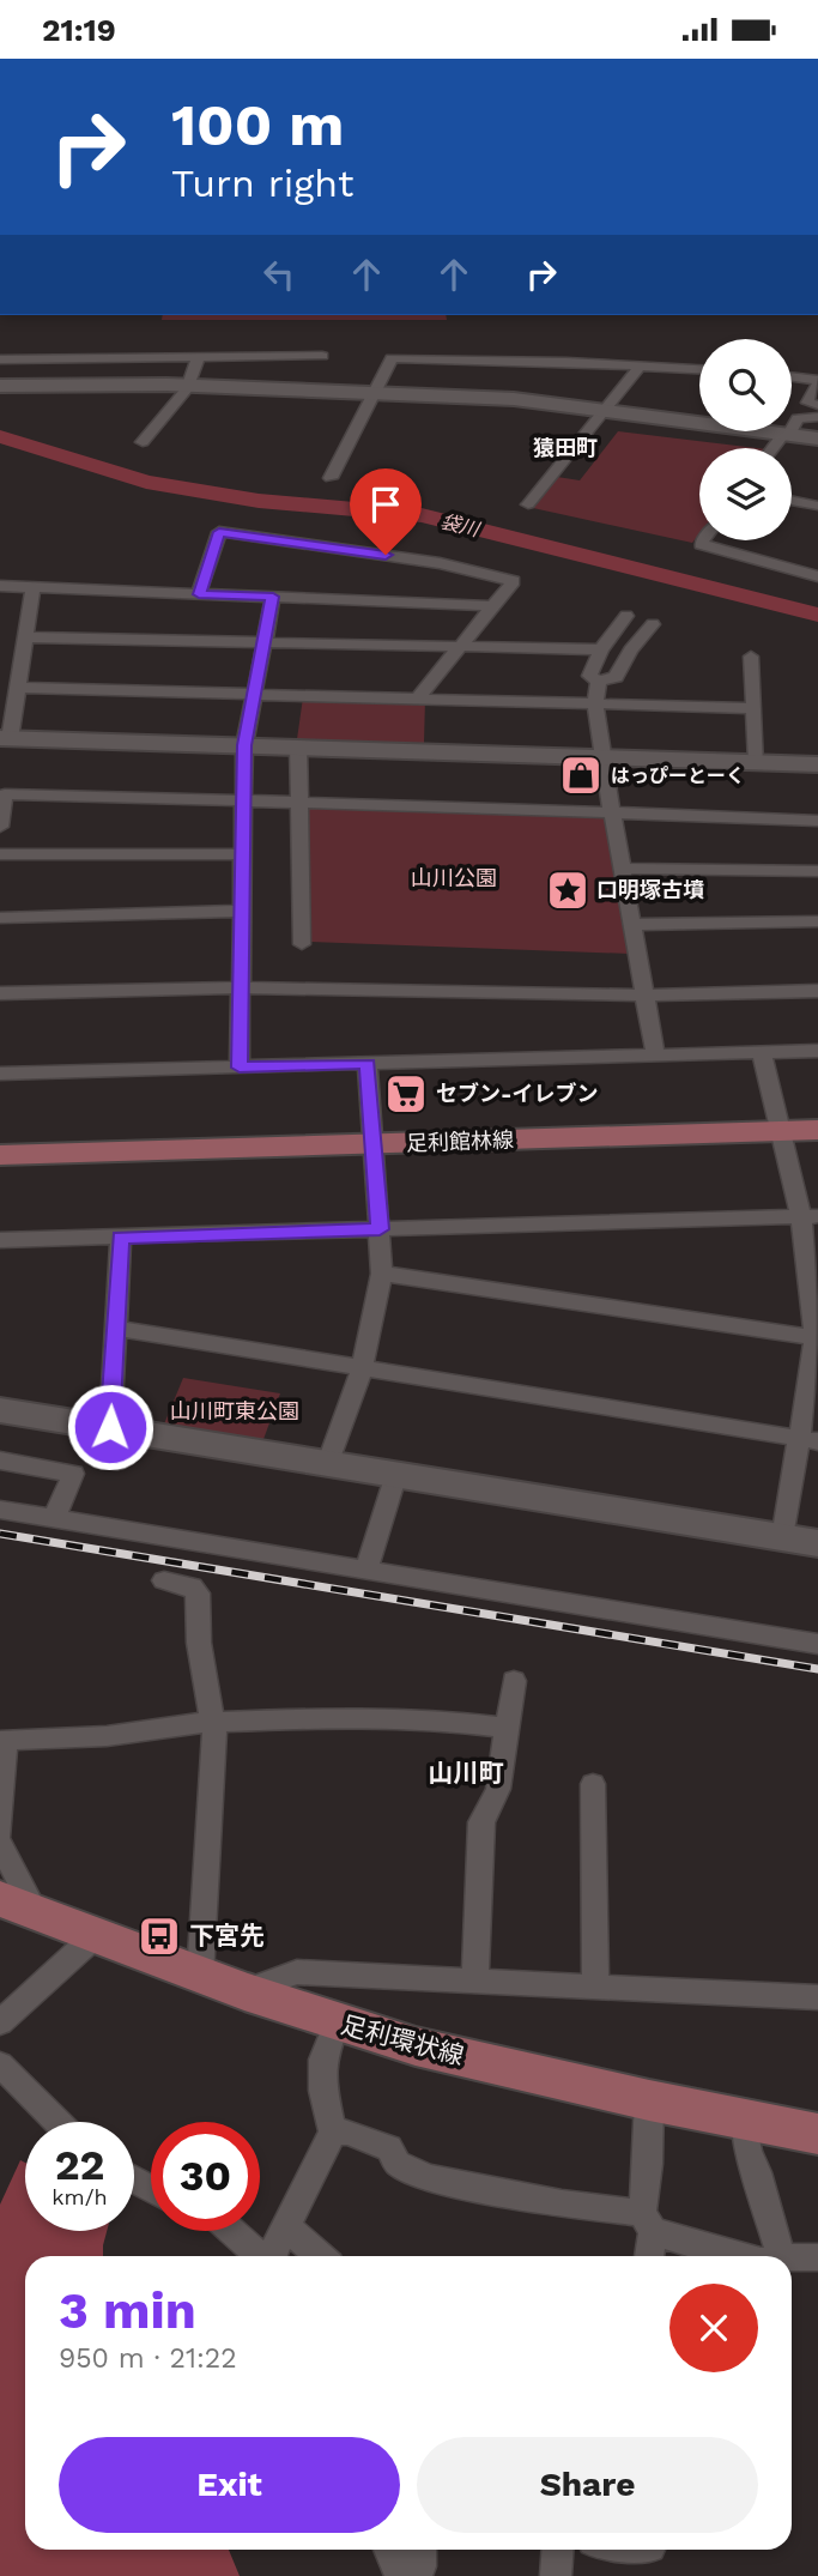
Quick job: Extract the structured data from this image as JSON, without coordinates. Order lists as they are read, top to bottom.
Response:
{
  "streets": {
    "main road": ["足利館林線", "足利環状線"]
  },
  "districts": ["猿田町", "山川町"],
  "water": ["袋川"],
  "parks": ["山川公園", "山川町東公園"],
  "places": {
    "shop": ["はっぴーとーく"],
    "place": ["口明塚古墳"],
    "supermarket": ["セブン-イレブン"],
    "bus stop": ["下宮先"]
  },
  "page": {
    "status": "21:19",
    "turn": ["100 m", "Turn right"],
    "speed": "22 km/h",
    "limit": "30",
    "heading": ["3 min", "950 m · 21:22"],
    "buttons": ["Exit", "Share"]
  }
}
